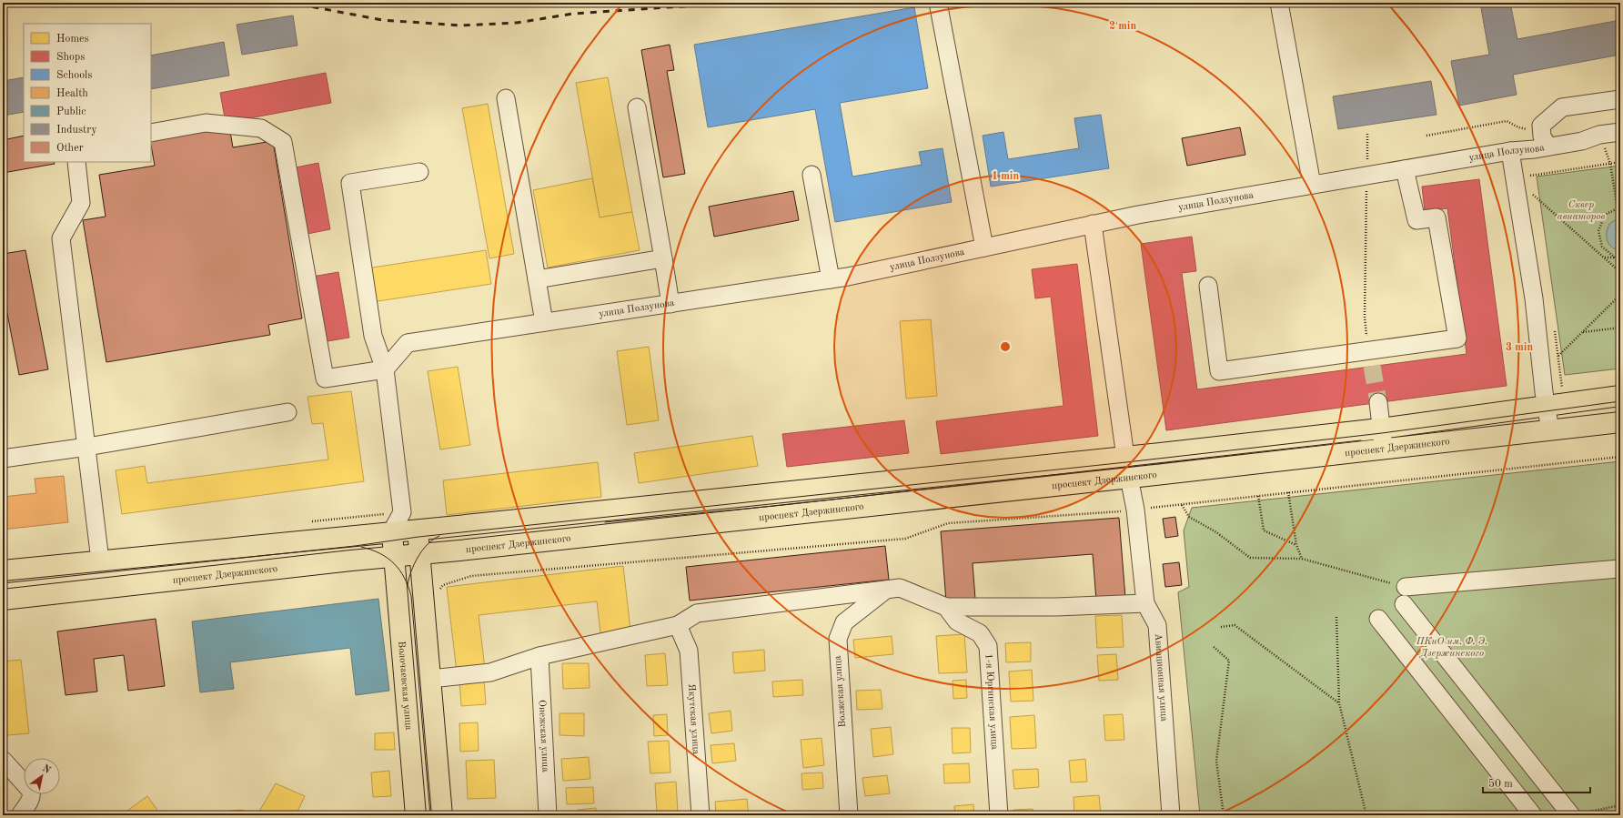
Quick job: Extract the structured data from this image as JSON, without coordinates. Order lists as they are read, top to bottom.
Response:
{
  "streets": {
    "main road": ["проспект Дзержинского", "Волочаевская улица"],
    "street": [
      "улица Ползунова",
      "Авиационная улица",
      "Волжская улица",
      "1-я Юргинская улица",
      "Якутская улица",
      "Онежская улица"
    ]
  },
  "crossings": [
    ["проспект Дзержинского", "Авиационная улица"],
    ["проспект Дзержинского", "Волочаевская улица"]
  ],
  "parks": ["Сквер авиаторов", "ПКиО им. Ф. Э. Дзержинского"],
  "legend": [
    "Homes",
    "Shops",
    "Schools",
    "Health",
    "Public",
    "Industry",
    "Other"
  ],
  "scale_bar": "50 m",
  "north": "top right",
  "rings": ["2 min", "1 min", "3 min"]
}
